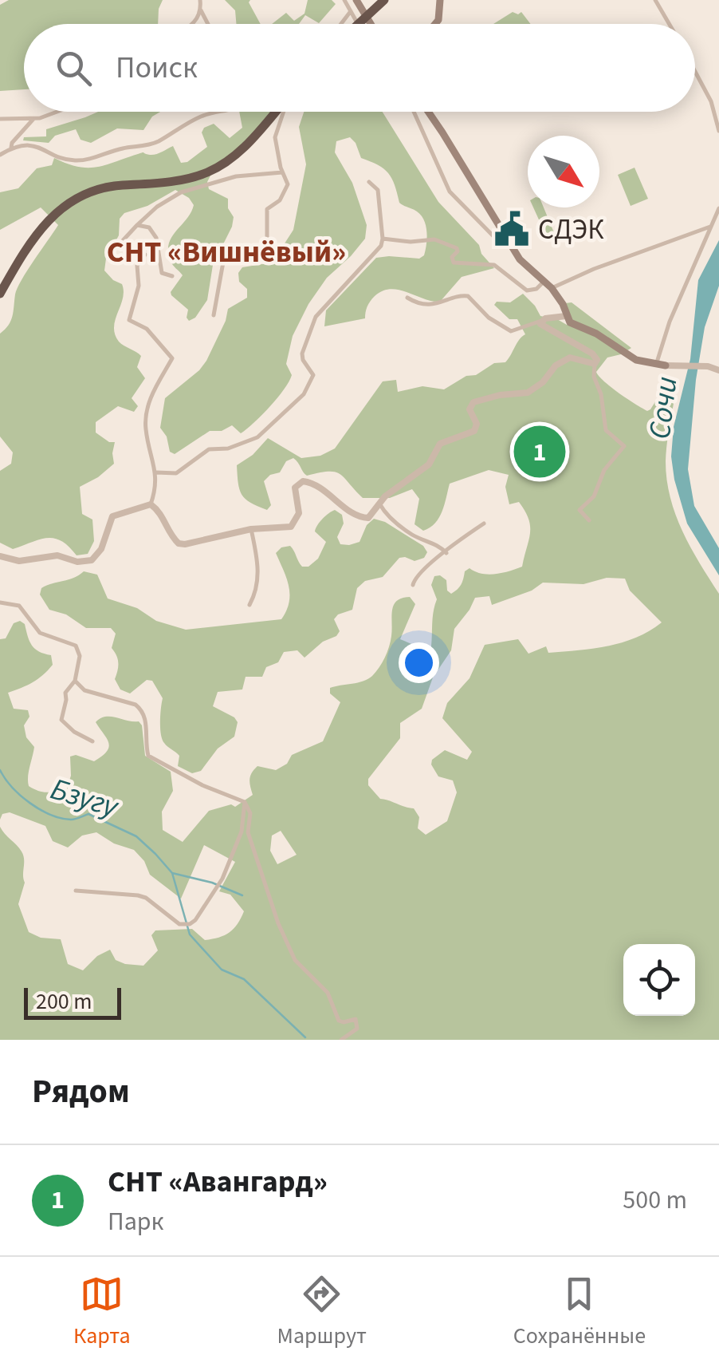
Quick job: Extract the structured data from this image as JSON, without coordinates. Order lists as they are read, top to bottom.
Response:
{
  "districts": ["СНТ «Вишнёвый»"],
  "water": ["Сочи", "Бзугу"],
  "places": {
    "public building": ["СДЭК"]
  },
  "scale_bar": "200 m",
  "north": "bottom right",
  "page": {
    "search": "Поиск",
    "pins": "1",
    "scale": "200 m",
    "heading": "Рядом",
    "list": [
      {
        "mark": "1",
        "name": "СНТ «Авангард»",
        "note": "Парк",
        "value": "500 m"
      }
    ],
    "nav": ["Карта", "Маршрут", "Сохранённые"]
  }
}
